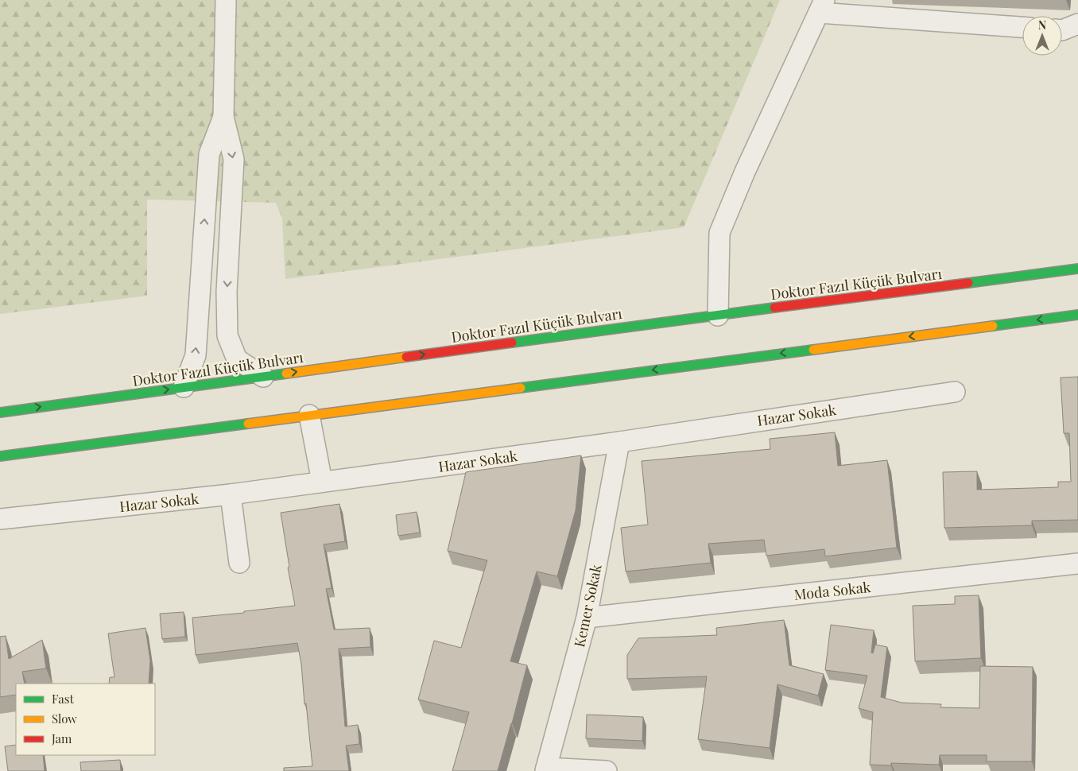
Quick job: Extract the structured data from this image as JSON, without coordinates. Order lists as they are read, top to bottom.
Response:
{
  "streets": {
    "highway": ["Doktor Fazıl Küçük Bulvarı"],
    "street": ["Hazar Sokak", "Moda Sokak", "Kemer Sokak"]
  },
  "crossings": [
    ["Hazar Sokak", "Kemer Sokak"],
    ["Moda Sokak", "Kemer Sokak"]
  ],
  "legend": ["Fast", "Slow", "Jam"],
  "north": "top"
}
